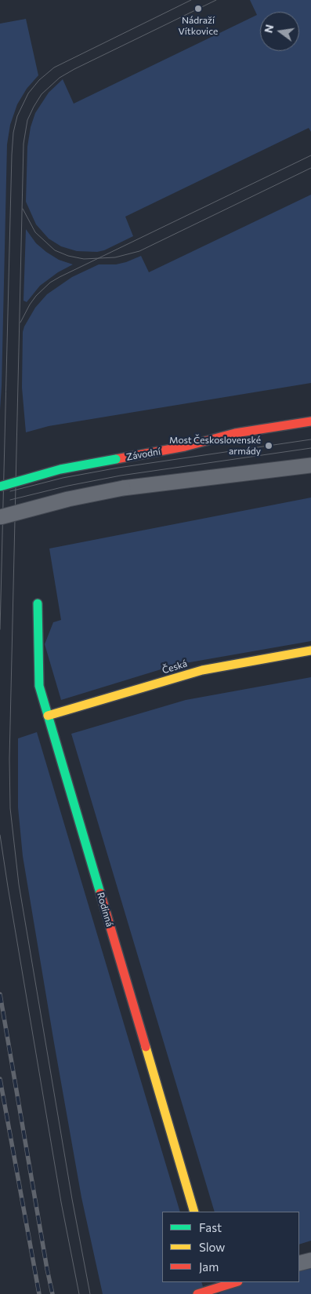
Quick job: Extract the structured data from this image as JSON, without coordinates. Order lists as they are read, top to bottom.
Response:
{
  "streets": {
    "street": ["Závodní", "Česká", "Rodinná"]
  },
  "crossings": [
    ["Česká", "Rodinná"]
  ],
  "places": ["Nádraží Vítkovice", "Most Československé armády"],
  "legend": ["Fast", "Slow", "Jam"],
  "north": "left"
}
